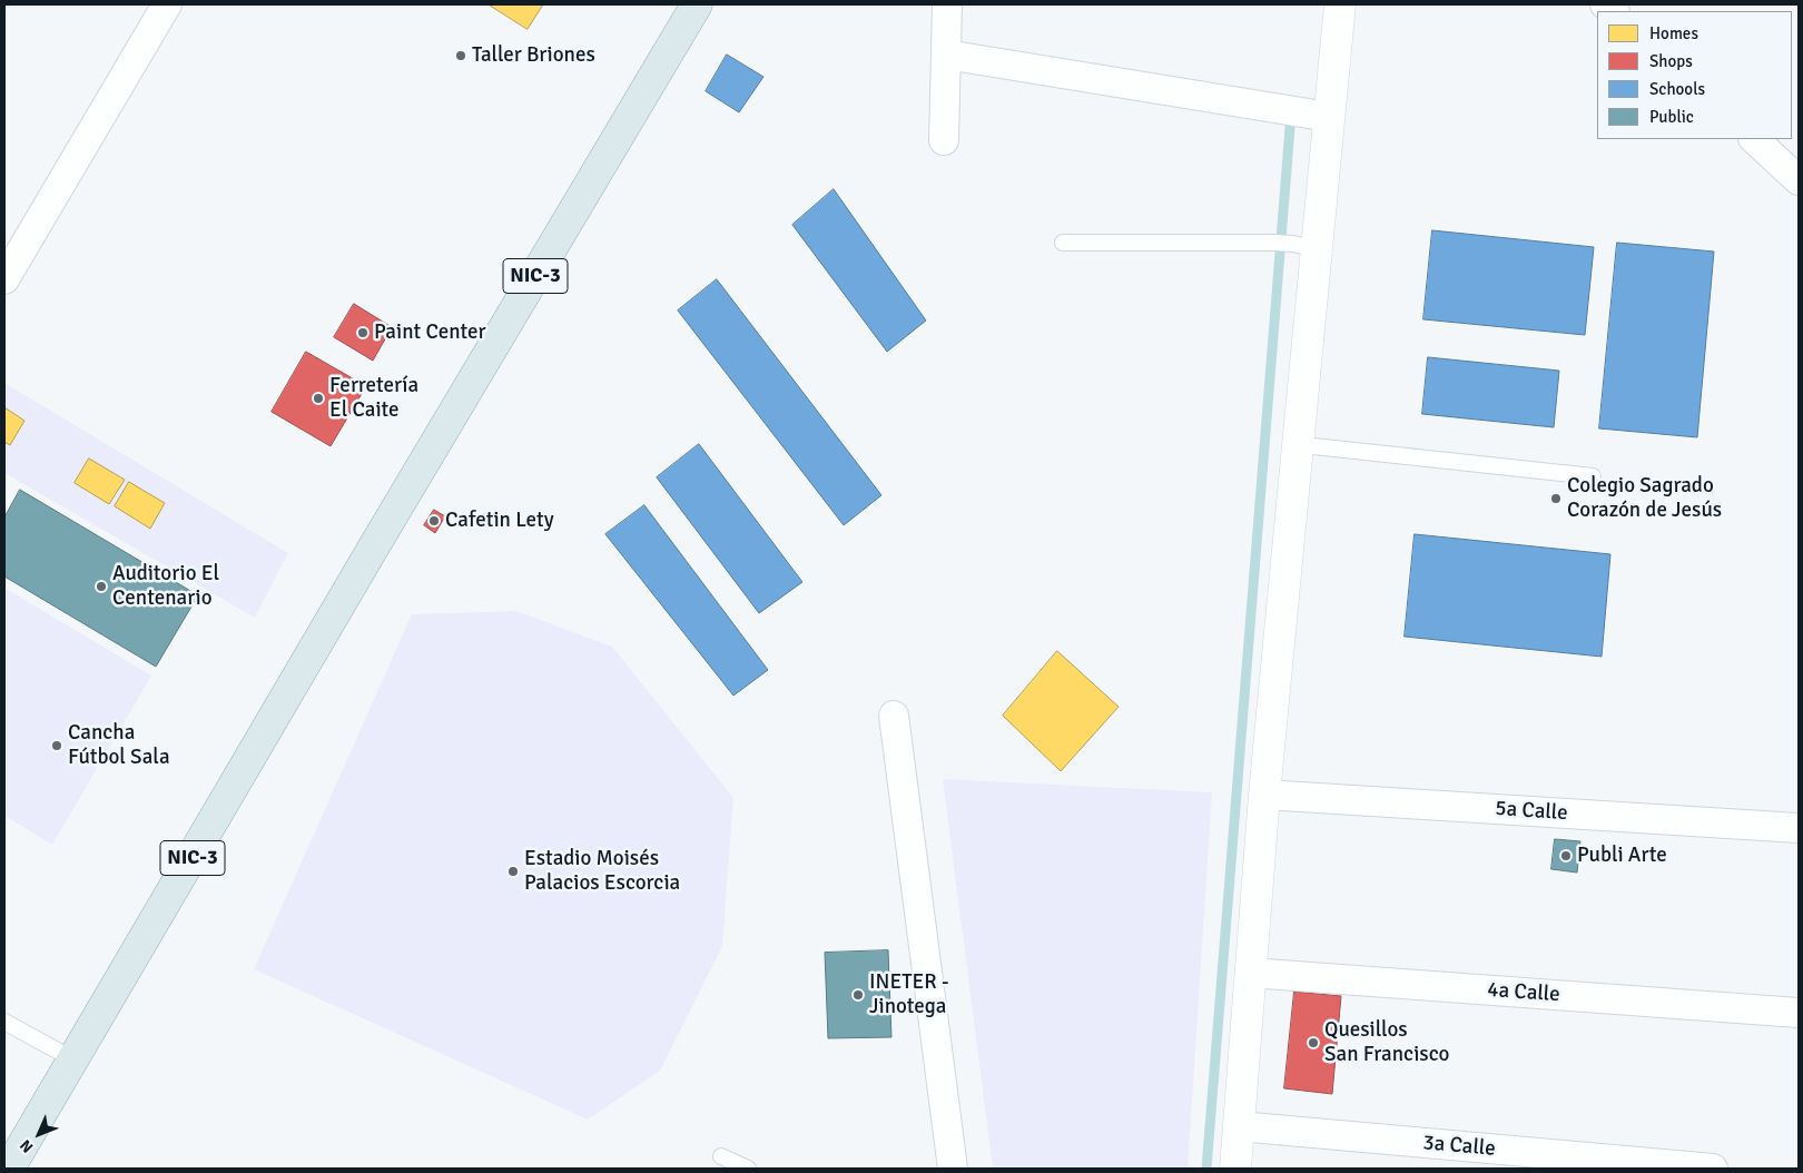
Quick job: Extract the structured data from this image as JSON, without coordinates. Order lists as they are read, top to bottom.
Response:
{
  "streets": {
    "main road": ["NIC-3"],
    "street": ["5a Calle", "4a Calle", "3a Calle"]
  },
  "places": [
    "Taller Briones",
    "Paint Center",
    "Ferretería El Caite",
    "Colegio Sagrado Corazón de Jesús",
    "Cafetin Lety",
    "Auditorio El Centenario",
    "Cancha Fútbol Sala",
    "Publi Arte",
    "Estadio Moisés Palacios Escorcia",
    "INETER - Jinotega",
    "Quesillos San Francisco"
  ],
  "legend": [
    "Homes",
    "Shops",
    "Schools",
    "Public"
  ],
  "north": "bottom left"
}
